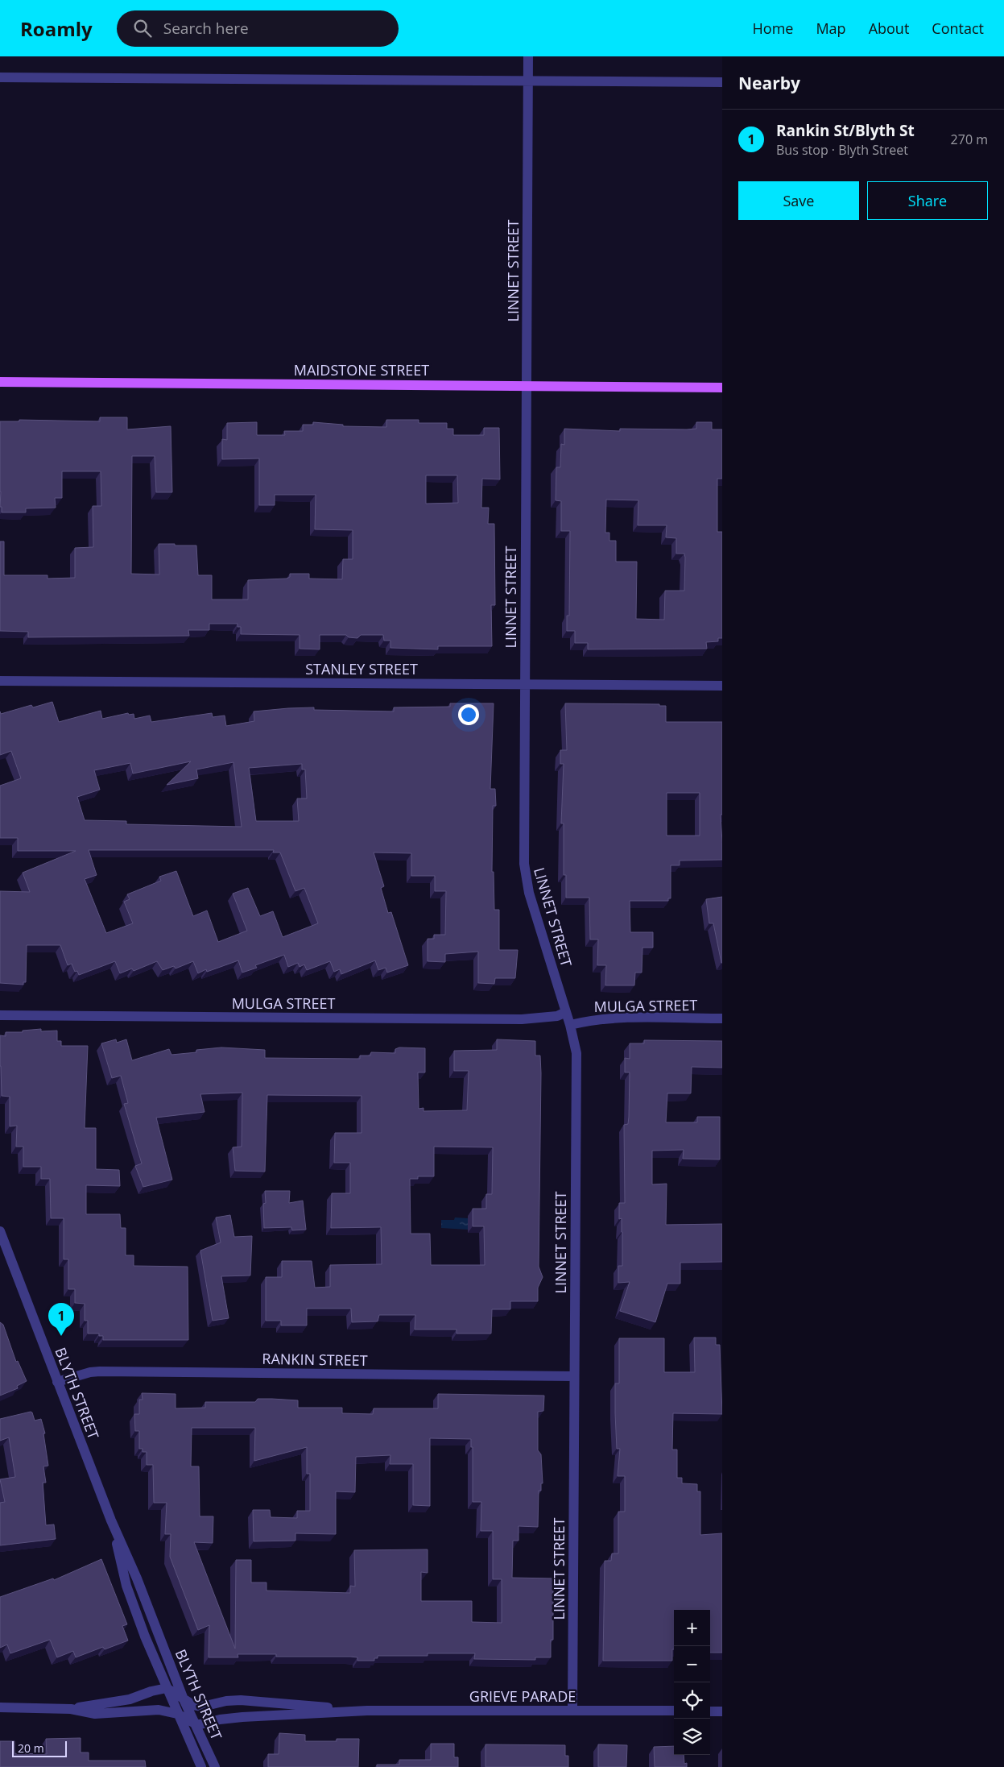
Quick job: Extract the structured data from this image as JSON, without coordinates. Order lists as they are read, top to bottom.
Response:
{
  "streets": {
    "main road": ["MAIDSTONE STREET"],
    "street": [
      "LINNET STREET",
      "STANLEY STREET",
      "MULGA STREET",
      "RANKIN STREET",
      "BLYTH STREET",
      "GRIEVE PARADE"
    ]
  },
  "crossings": [
    ["LINNET STREET", "MAIDSTONE STREET"],
    ["LINNET STREET", "STANLEY STREET"],
    ["LINNET STREET", "MULGA STREET"],
    ["LINNET STREET", "RANKIN STREET"],
    ["LINNET STREET", "GRIEVE PARADE"],
    ["RANKIN STREET", "BLYTH STREET"],
    ["BLYTH STREET", "GRIEVE PARADE"]
  ],
  "scale_bar": "20 m",
  "page": {
    "header": "Roamly",
    "search": "Search here",
    "nav": [
      "Home",
      "Map",
      "About",
      "Contact"
    ],
    "heading": "Nearby",
    "list": [
      {
        "mark": "1",
        "name": "Rankin St/Blyth St",
        "note": "Bus stop · Blyth Street",
        "value": "270 m"
      }
    ],
    "buttons": ["Save", "Share"],
    "pins": "1",
    "map_buttons": ["+", "−"],
    "scale": "20 m"
  }
}
